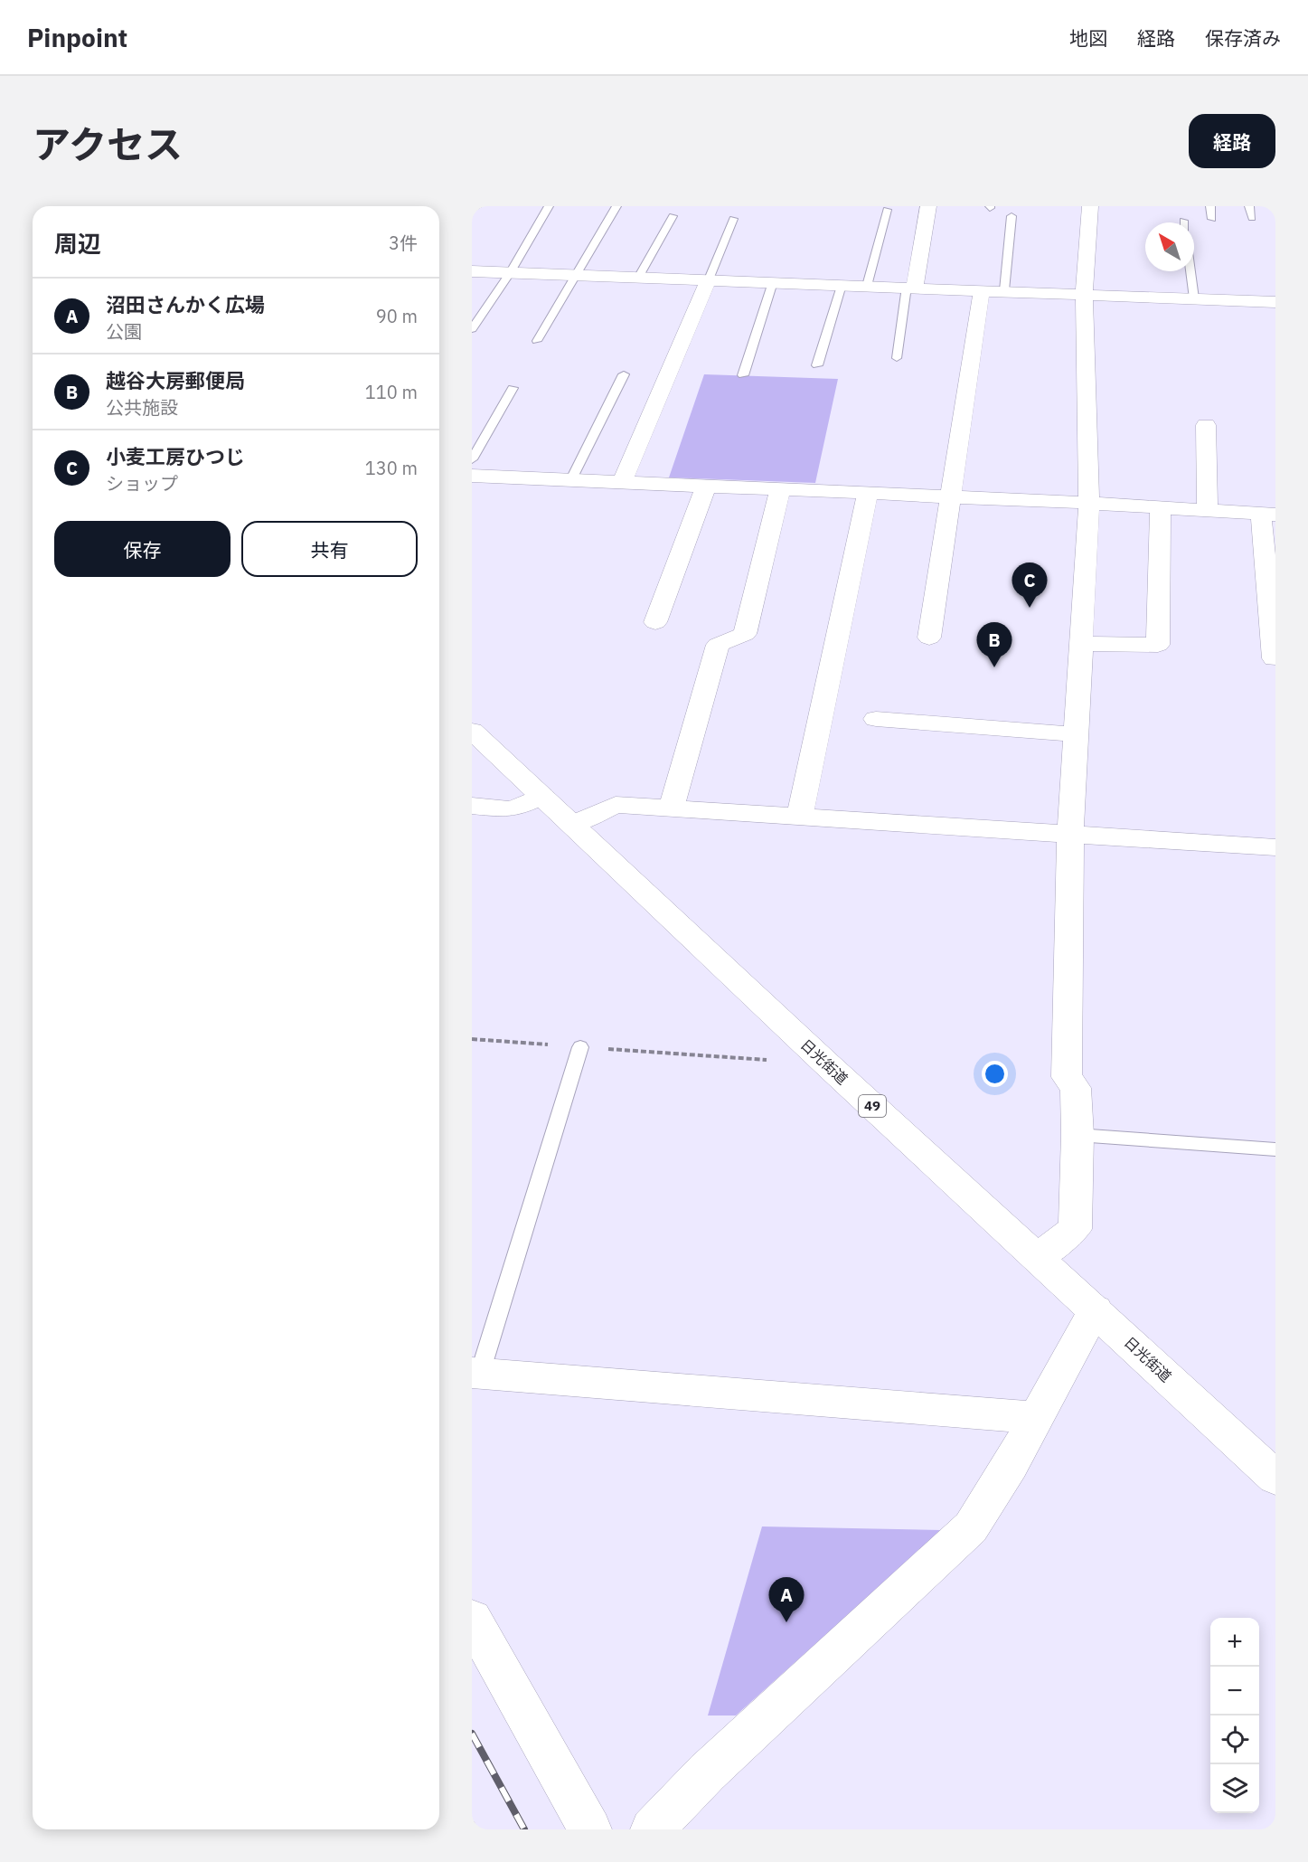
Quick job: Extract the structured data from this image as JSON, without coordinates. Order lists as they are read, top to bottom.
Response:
{
  "streets": {
    "street": ["日光街道", "49"]
  },
  "north": "top left",
  "page": {
    "header": "Pinpoint",
    "nav": ["地図", "経路", "保存済み"],
    "title": "アクセス",
    "buttons": [
      "経路",
      ["保存", "共有"]
    ],
    "heading": ["周辺", "3件"],
    "list": [
      {
        "mark": "A",
        "name": "沼田さんかく広場",
        "note": "公園",
        "value": "90 m"
      },
      {
        "mark": "B",
        "name": "越谷大房郵便局",
        "note": "公共施設",
        "value": "110 m"
      },
      {
        "mark": "C",
        "name": "小麦工房ひつじ",
        "note": "ショップ",
        "value": "130 m"
      }
    ],
    "pins": ["C", "B", "A"],
    "map_buttons": ["+", "−"]
  }
}
